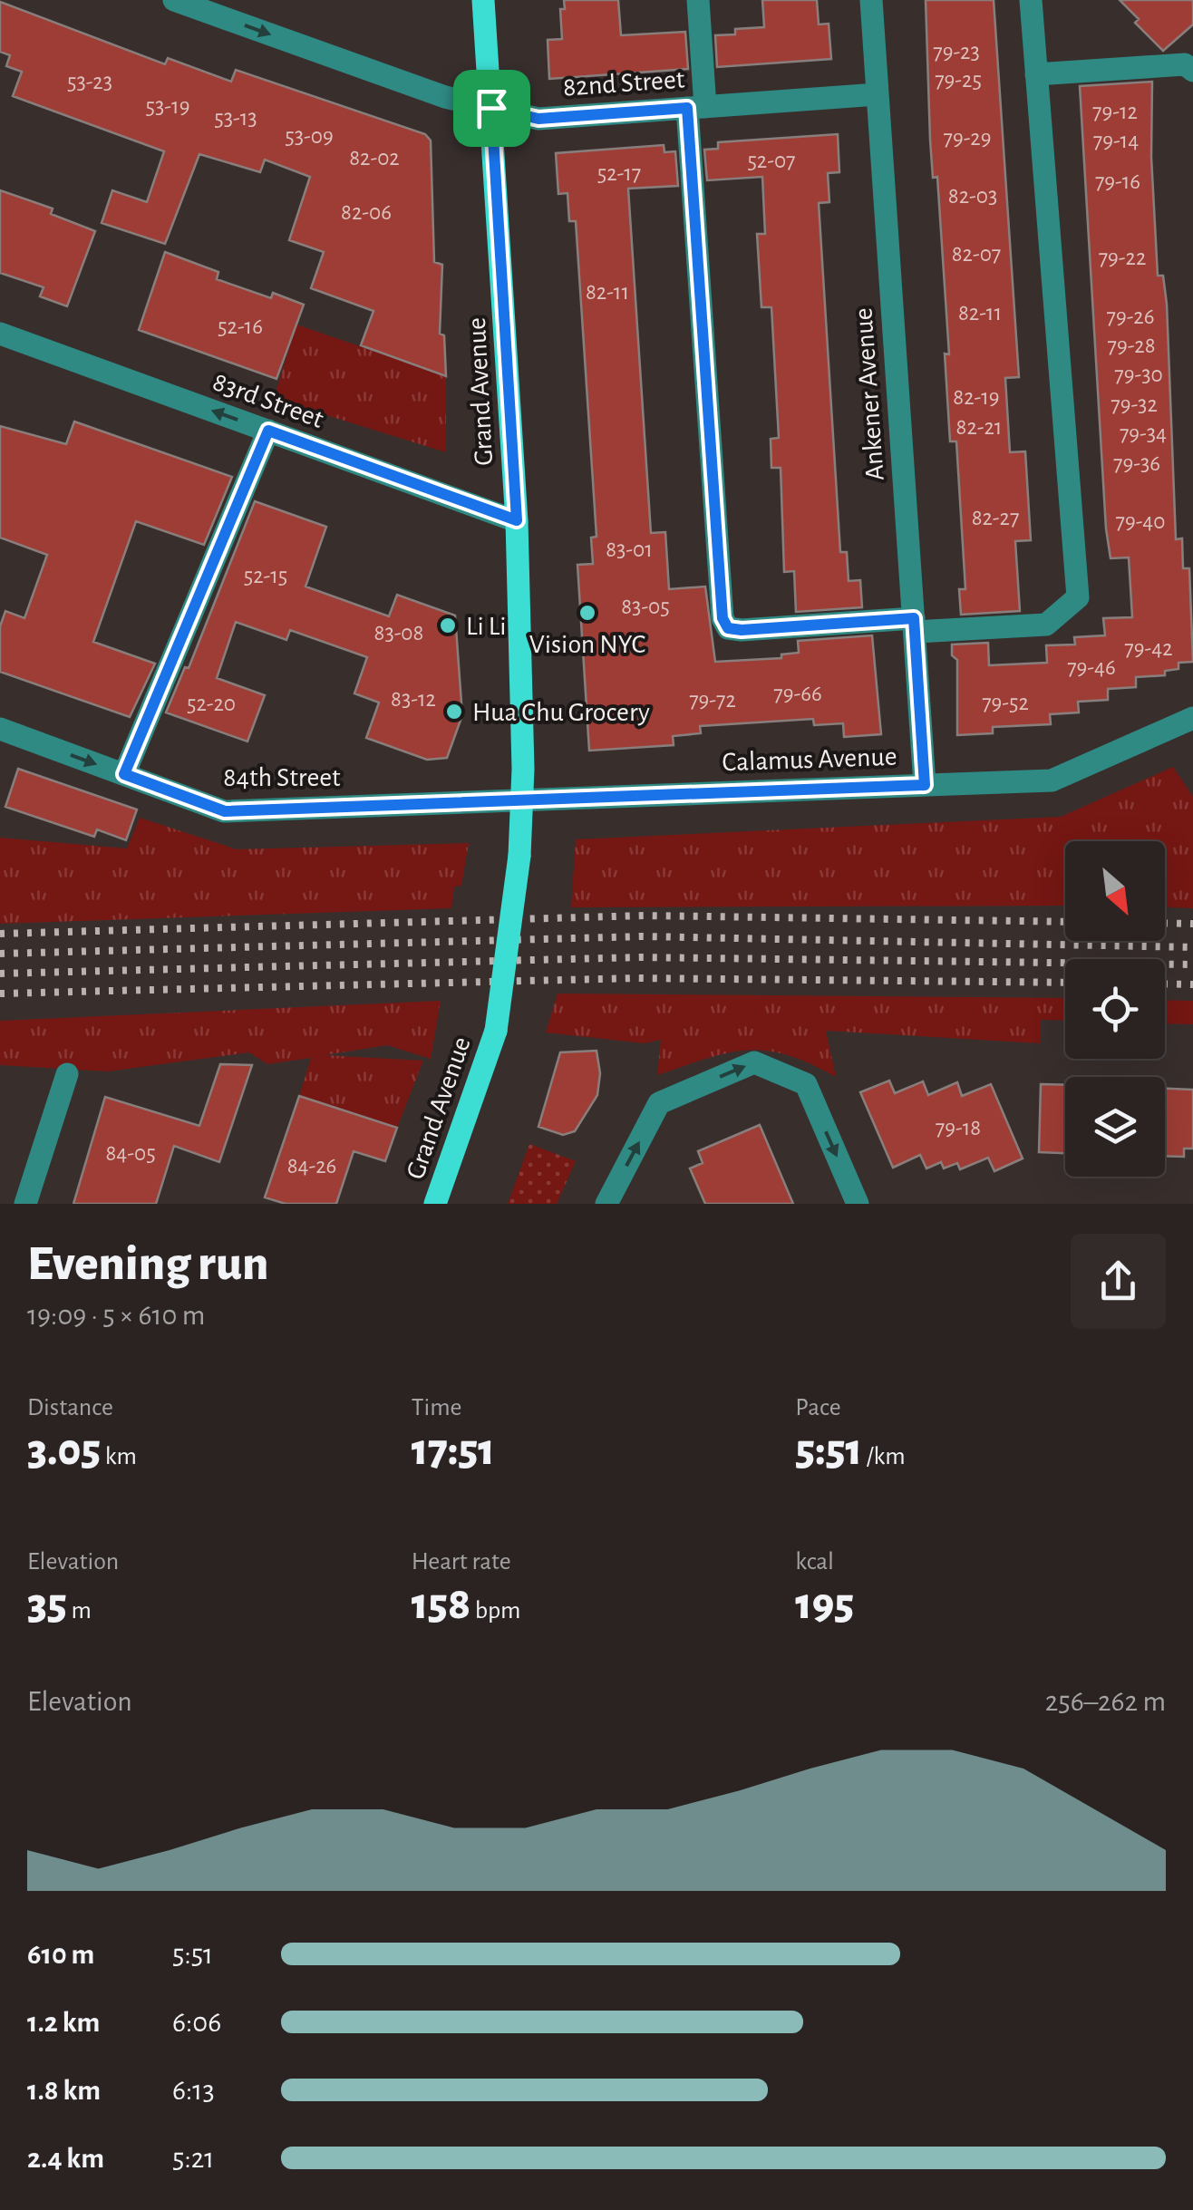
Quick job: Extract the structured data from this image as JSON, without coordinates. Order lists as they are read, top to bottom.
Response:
{
  "streets": {
    "main road": ["Grand Avenue"],
    "street": [
      "82nd Street",
      "Ankener Avenue",
      "83rd Street",
      "Calamus Avenue",
      "84th Street"
    ]
  },
  "crossings": [
    ["82nd Street", "Grand Avenue"],
    ["82nd Street", "Ankener Avenue"],
    ["Grand Avenue", "83rd Street"],
    ["Grand Avenue", "Calamus Avenue"],
    ["Grand Avenue", "84th Street"],
    ["Ankener Avenue", "Calamus Avenue"],
    ["Calamus Avenue", "84th Street"]
  ],
  "one_way": ["82nd Street", "83rd Street"],
  "places": ["Vision NYC", "Li Li", "Hua Chu Grocery"],
  "house_numbers": [
    "79-23",
    "79-25",
    "53-23",
    "53-19",
    "79-12",
    "53-13",
    "53-09",
    "79-29",
    "79-14",
    "82-02",
    "52-07",
    "52-17",
    "79-16",
    "82-03",
    "82-06",
    "82-07",
    "79-22",
    "82-11",
    "82-11",
    "79-26",
    "52-16",
    "79-28",
    "79-30",
    "82-19",
    "79-32",
    "82-21",
    "79-34",
    "79-36",
    "82-27",
    "79-40",
    "83-01",
    "52-15",
    "83-05",
    "83-08",
    "79-42",
    "79-46",
    "79-66",
    "83-12",
    "79-72",
    "79-52",
    "52-20",
    "79-18",
    "84-05",
    "84-26"
  ],
  "north": "bottom right",
  "page": {
    "heading": ["Evening run", "19:09 · 5 × 610 m"],
    "stats": [
      ["Distance", "3.05 km"],
      ["Time", "17:51"],
      ["Pace", "5:51 /km"],
      ["Elevation", "35 m"],
      ["Heart rate", "158 bpm"],
      ["kcal", "195"]
    ],
    "chart": ["Elevation", "256–262 m"],
    "list": [
      {
        "name": "610 m",
        "note": "5:51"
      },
      {
        "name": "1.2 km",
        "note": "6:06"
      },
      {
        "name": "1.8 km",
        "note": "6:13"
      },
      {
        "name": "2.4 km",
        "note": "5:21"
      }
    ]
  }
}
